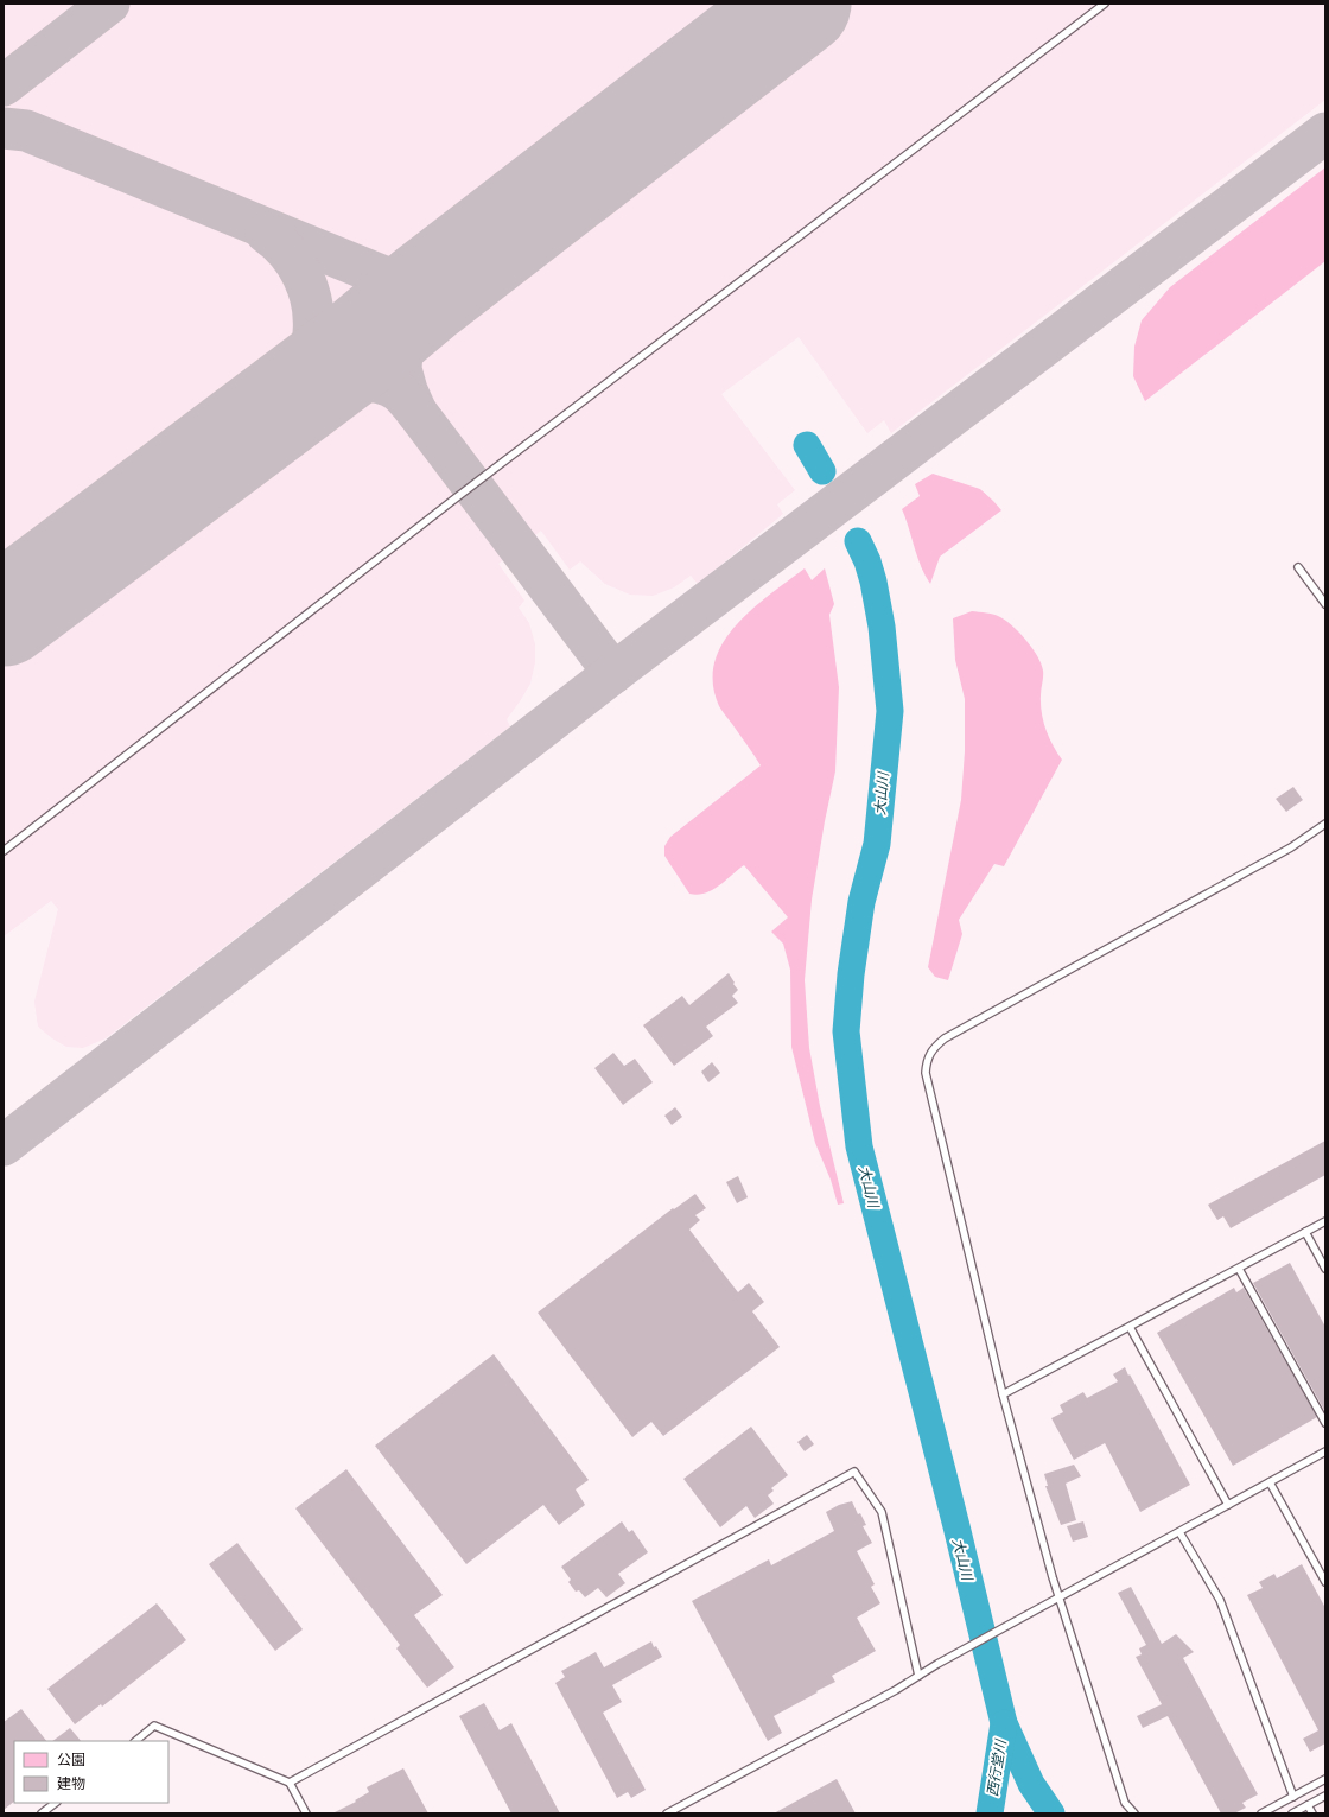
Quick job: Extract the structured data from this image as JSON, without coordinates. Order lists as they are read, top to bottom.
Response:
{
  "water": ["大山川", "西行堂川"],
  "legend": ["公園", "建物"]
}
